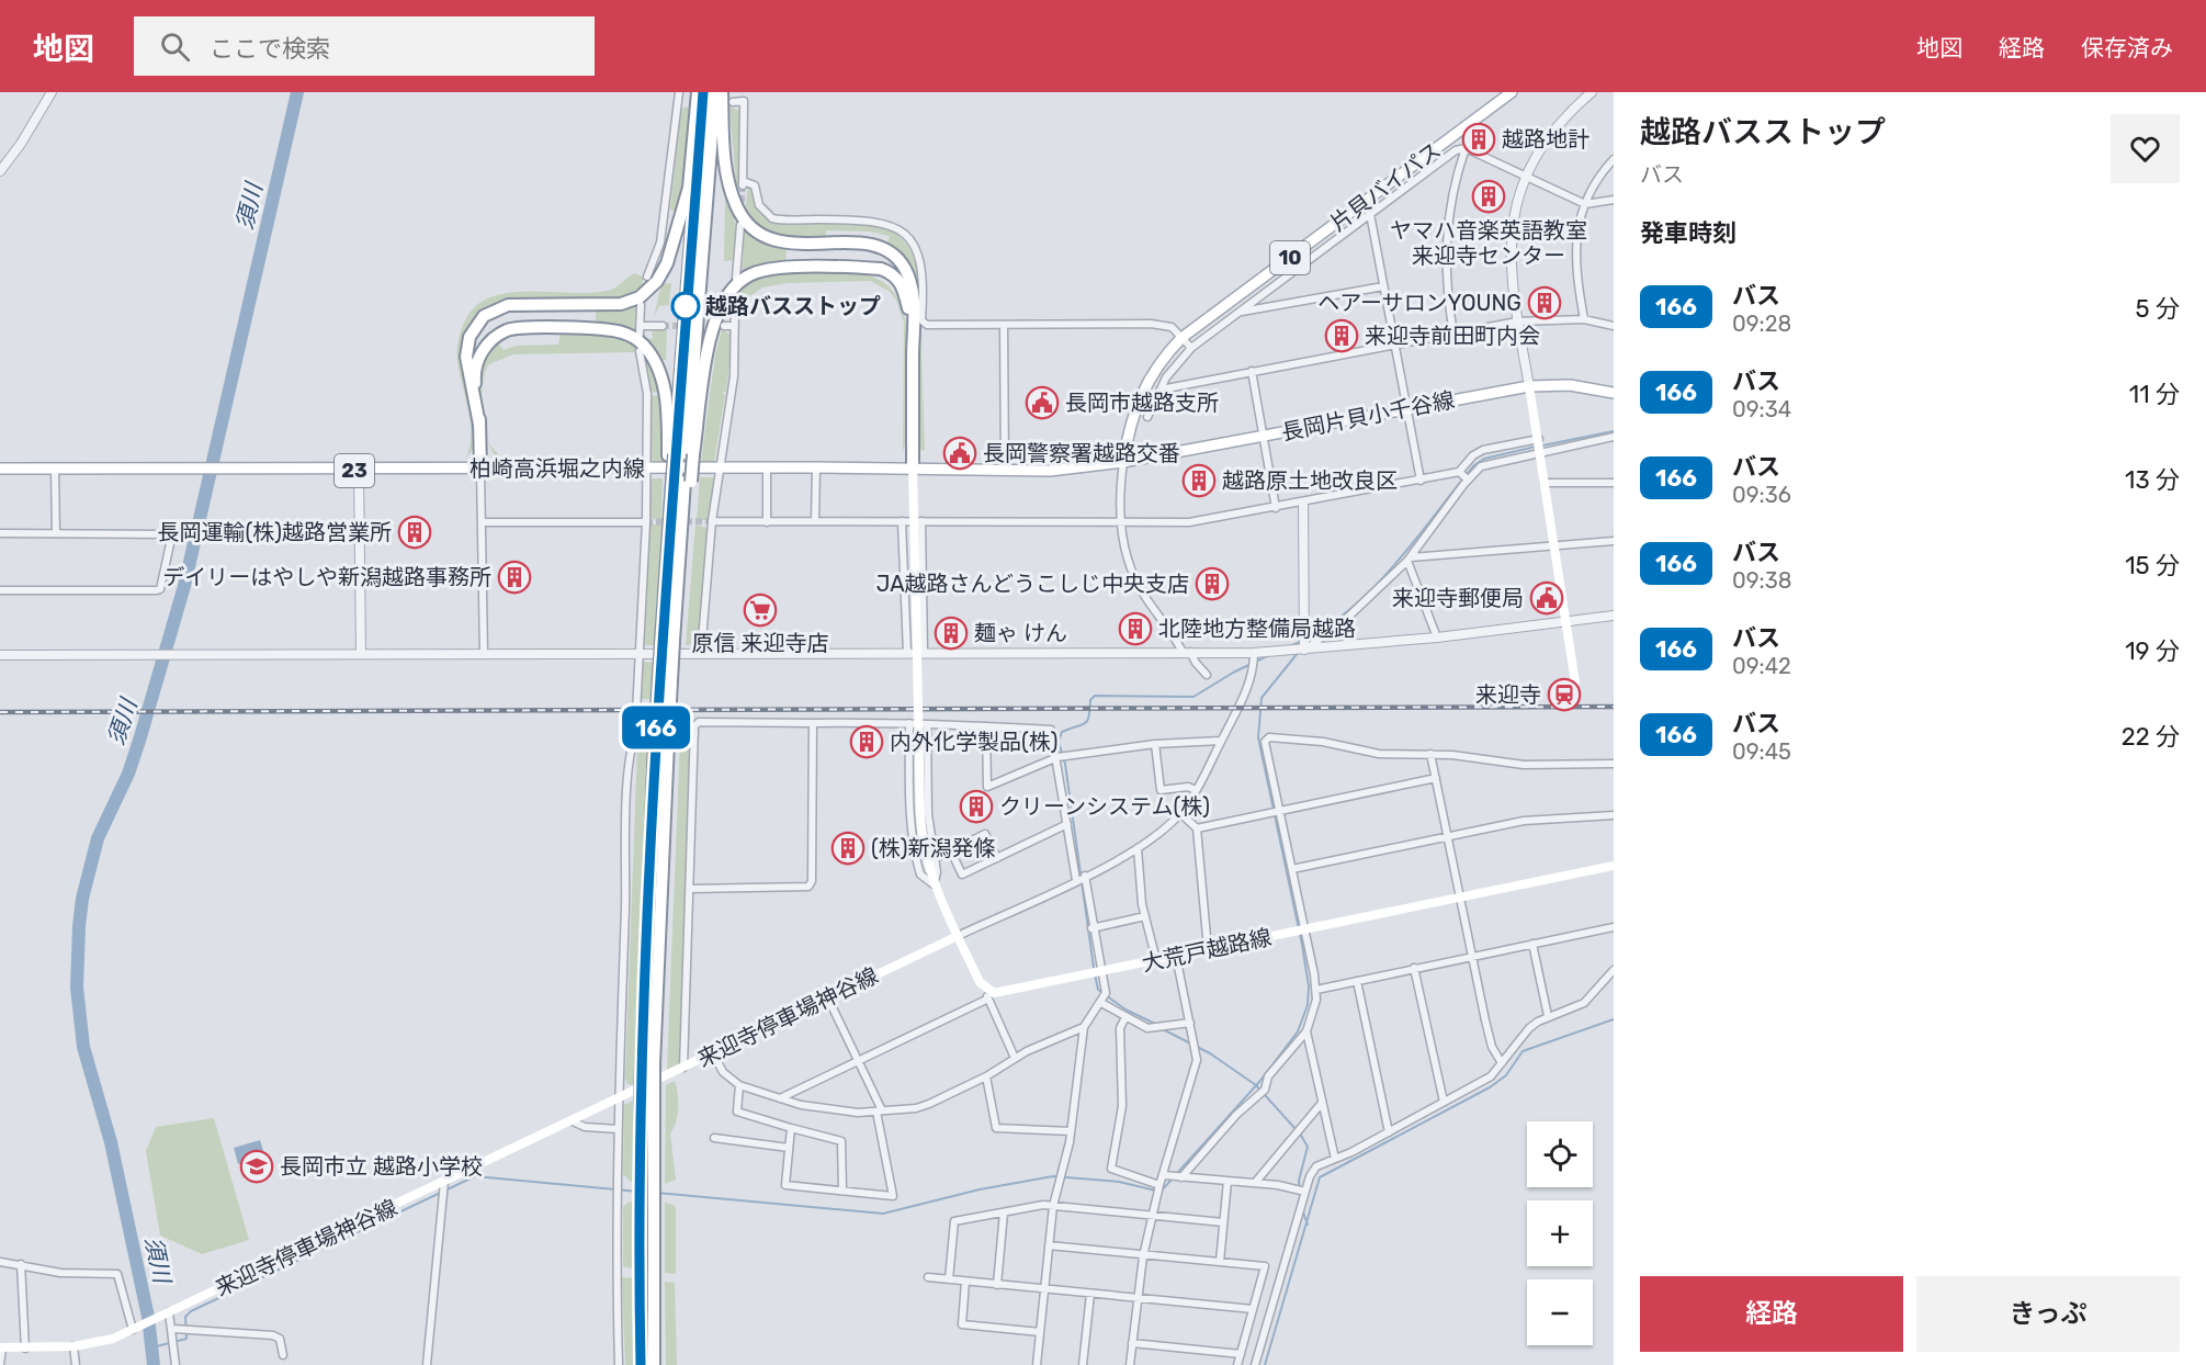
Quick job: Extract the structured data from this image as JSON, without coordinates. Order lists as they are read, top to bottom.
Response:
{
  "streets": {
    "main road": [
      "片貝バイパス",
      "10",
      "長岡片貝小千谷線",
      "柏崎高浜堀之内線",
      "23",
      "大荒戸越路線",
      "来迎寺停車場神谷線"
    ]
  },
  "crossings": [
    ["片貝バイパス", "長岡片貝小千谷線"],
    ["片貝バイパス", "柏崎高浜堀之内線"],
    ["長岡片貝小千谷線", "柏崎高浜堀之内線"],
    ["柏崎高浜堀之内線", "23"]
  ],
  "water": ["須川"],
  "places": {
    "building": [
      "越路地計",
      "ヤマハ音楽英語教室 来迎寺センター",
      "ヘアーサロンYOUNG",
      "来迎寺前田町内会",
      "越路原土地改良区",
      "長岡運輸(株)越路営業所",
      "デイリーはやしや新潟越路事務所",
      "JA越路さんどうこしじ中央支店",
      "北陸地方整備局越路",
      "麺ゃ けん",
      "内外化学製品(株)",
      "クリーンシステム(株)",
      "(株)新潟発條"
    ],
    "other": ["越路バスストップ"],
    "public building": ["長岡市越路支所", "長岡警察署越路交番", "来迎寺郵便局"],
    "supermarket": ["原信 来迎寺店"],
    "station": ["来迎寺"],
    "school or university": ["長岡市立 越路小学校"]
  },
  "lines": ["bus line 166"],
  "page": {
    "header": "地図",
    "search": "ここで検索",
    "nav": ["地図", "経路", "保存済み"],
    "on_map": "166",
    "heading": [
      ["越路バスストップ", "バス"],
      "発車時刻"
    ],
    "list": [
      {
        "mark": "166",
        "name": "バス",
        "note": "09:28",
        "value": "5 分"
      },
      {
        "mark": "166",
        "name": "バス",
        "note": "09:34",
        "value": "11 分"
      },
      {
        "mark": "166",
        "name": "バス",
        "note": "09:36",
        "value": "13 分"
      },
      {
        "mark": "166",
        "name": "バス",
        "note": "09:38",
        "value": "15 分"
      },
      {
        "mark": "166",
        "name": "バス",
        "note": "09:42",
        "value": "19 分"
      },
      {
        "mark": "166",
        "name": "バス",
        "note": "09:45",
        "value": "22 分"
      }
    ],
    "map_buttons": ["+", "−"],
    "buttons": ["経路", "きっぷ"]
  }
}
